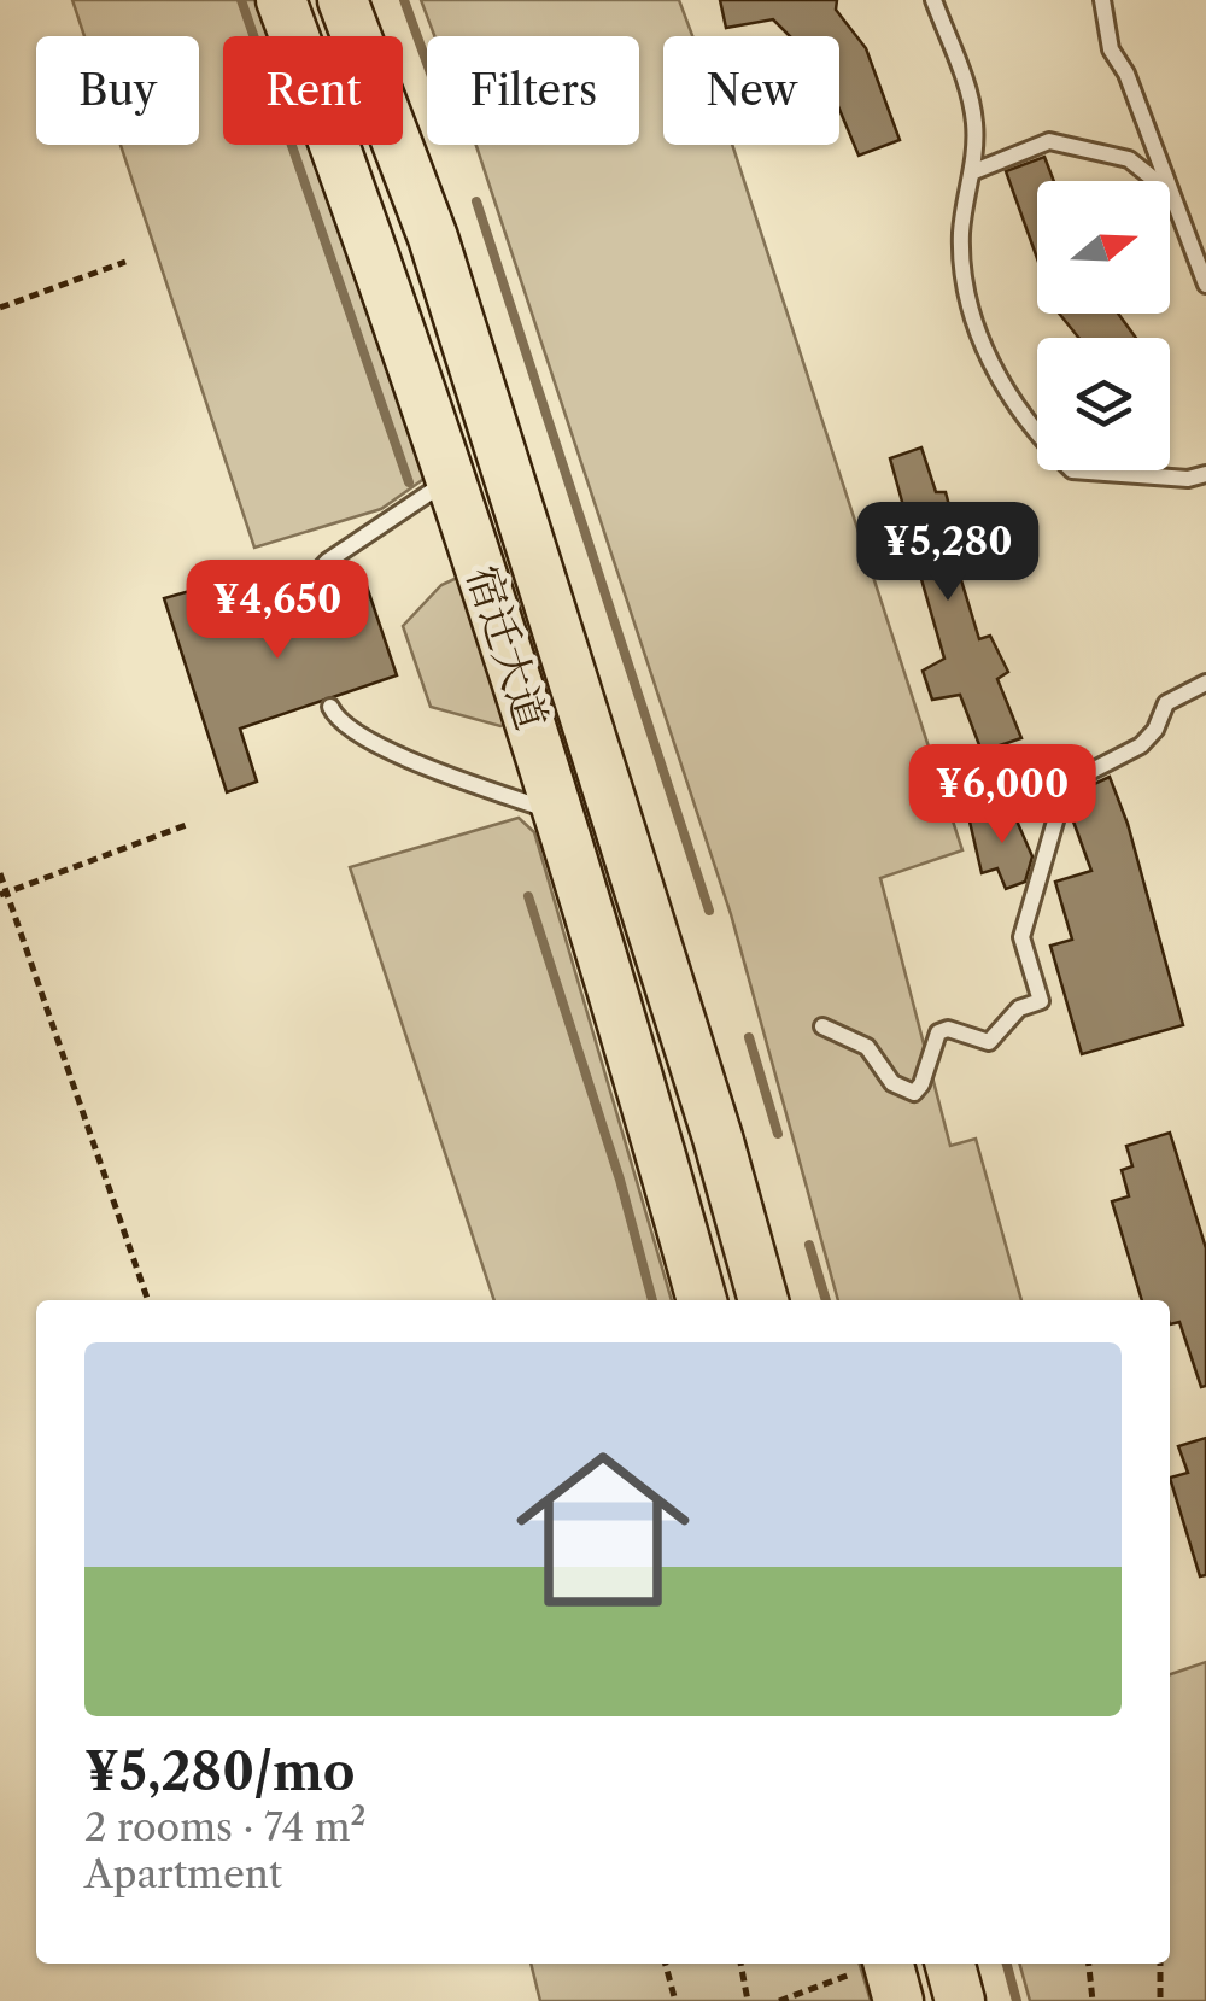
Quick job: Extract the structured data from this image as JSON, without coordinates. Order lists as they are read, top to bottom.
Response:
{
  "streets": {
    "main road": ["宿迁大道"]
  },
  "north": "right",
  "page": {
    "chip": [
      "Buy",
      "Rent",
      "Filters",
      "New"
    ],
    "price": ["¥5,280", "¥4,650", "¥6,000"],
    "list": [
      {
        "name": "¥5,280/mo",
        "note": "2 rooms · 74 m² · Apartment"
      }
    ]
  }
}
